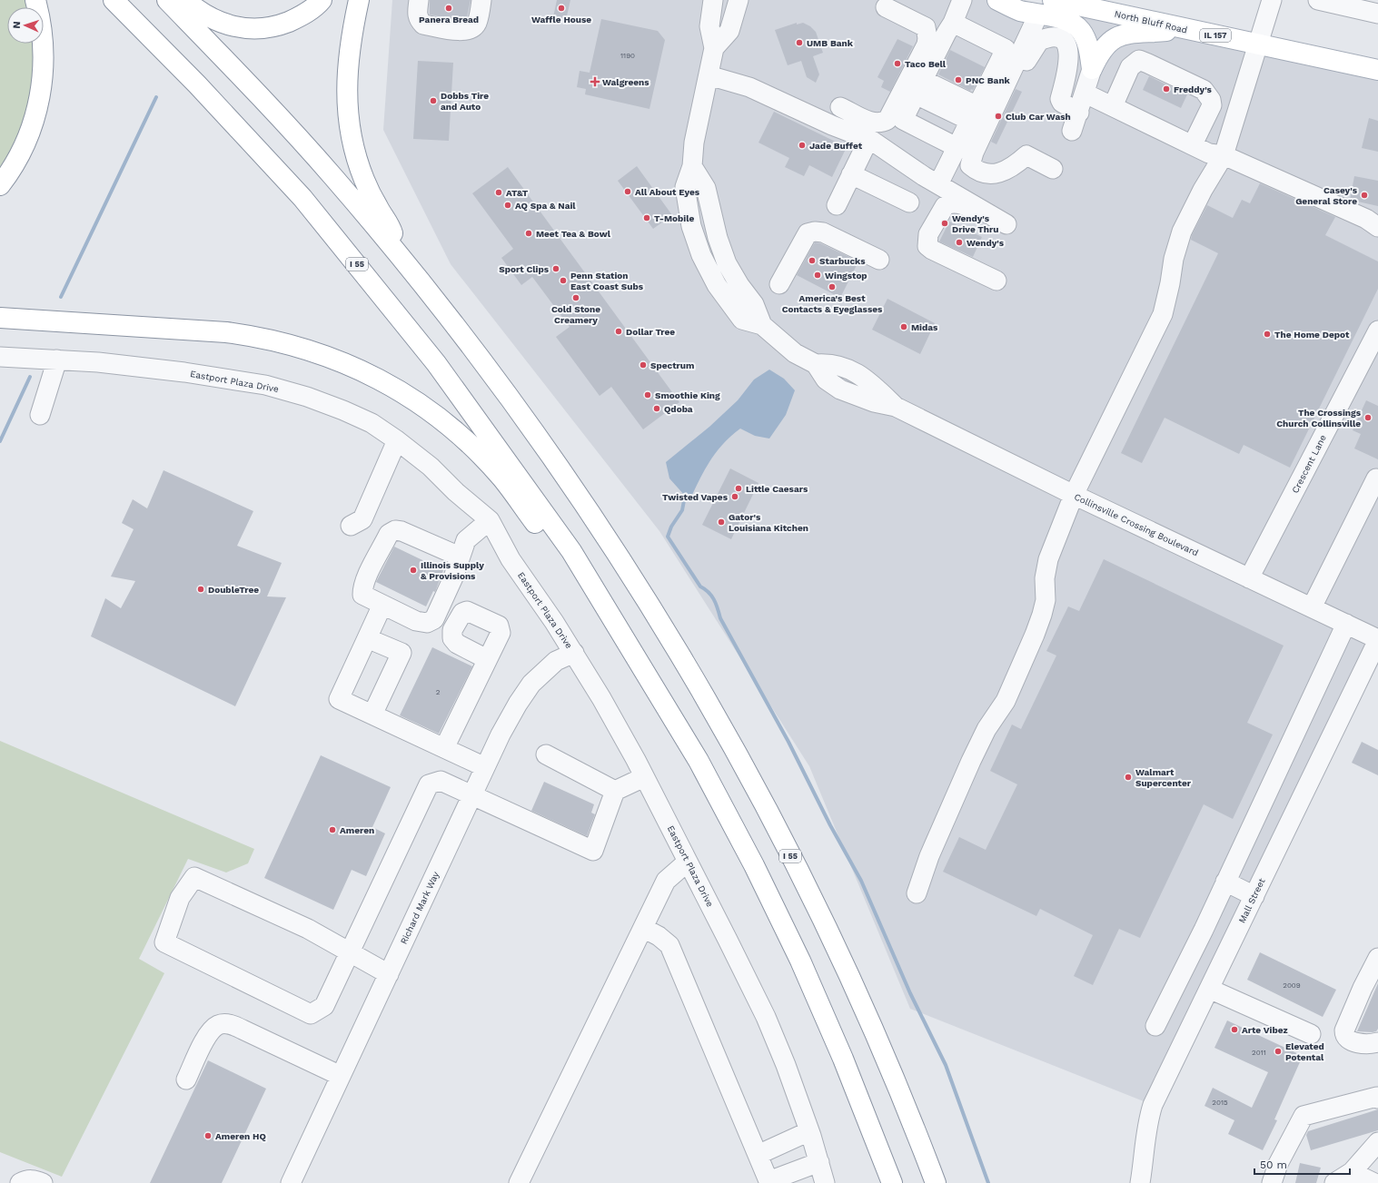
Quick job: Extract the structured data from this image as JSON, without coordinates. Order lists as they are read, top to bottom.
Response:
{
  "streets": {
    "main road": ["North Bluff Road", "IL 157", "I 55"],
    "street": [
      "Eastport Plaza Drive",
      "Crescent Lane",
      "Collinsville Crossing Boulevard",
      "Mall Street",
      "Richard Mark Way"
    ]
  },
  "crossings": [
    ["Eastport Plaza Drive", "Richard Mark Way"],
    ["Crescent Lane", "Collinsville Crossing Boulevard"],
    ["Collinsville Crossing Boulevard", "Mall Street"]
  ],
  "places": {
    "other": [
      "Panera Bread",
      "Waffle House",
      "UMB Bank",
      "Taco Bell",
      "PNC Bank",
      "Freddy's",
      "Dobbs Tire and Auto",
      "Club Car Wash",
      "Jade Buffet",
      "All About Eyes",
      "AT&T",
      "Casey's General Store",
      "AQ Spa & Nail",
      "T-Mobile",
      "Wendy's Drive Thru",
      "Meet Tea & Bowl",
      "Wendy's",
      "Starbucks",
      "Sport Clips",
      "Wingstop",
      "Penn Station East Coast Subs",
      "America's Best Contacts & Eyeglasses",
      "Cold Stone Creamery",
      "Midas",
      "Dollar Tree",
      "The Home Depot",
      "Spectrum",
      "Smoothie King",
      "Qdoba",
      "The Crossings Church Collinsville",
      "Little Caesars",
      "Twisted Vapes",
      "Gator's Louisiana Kitchen",
      "Illinois Supply & Provisions",
      "DoubleTree",
      "Walmart Supercenter",
      "Ameren",
      "Arte Vibez",
      "Elevated Potental",
      "Ameren HQ"
    ],
    "health": ["Walgreens"]
  },
  "house_numbers": [
    "1190",
    "2",
    "2009",
    "2011",
    "2015"
  ],
  "scale_bar": "50 m",
  "north": "left"
}
